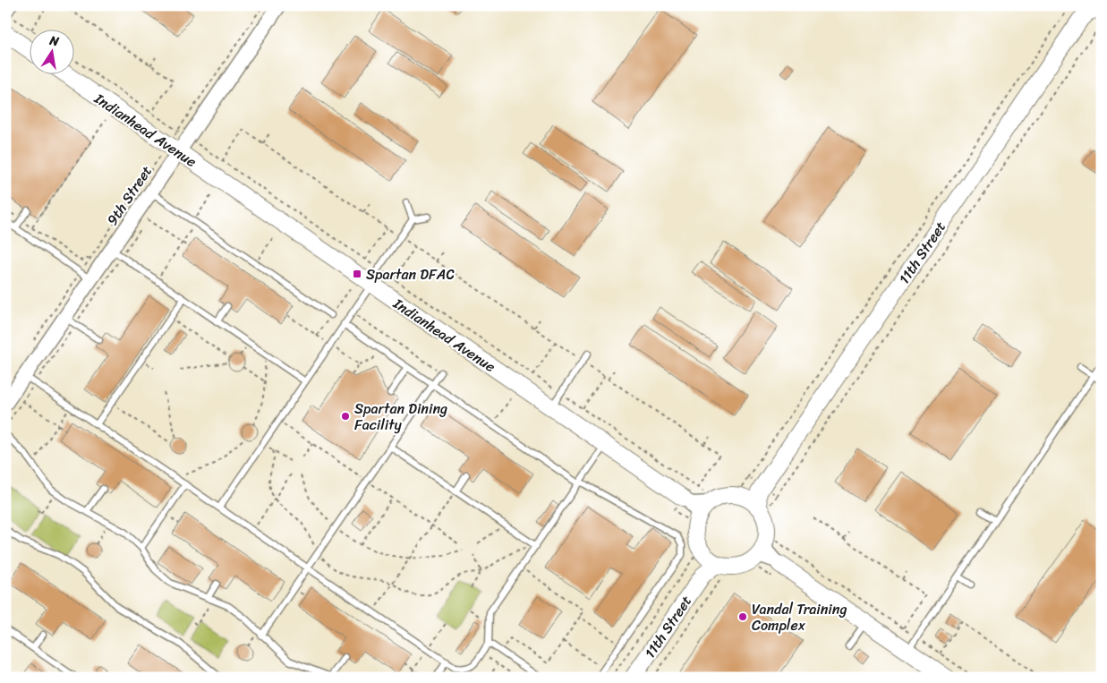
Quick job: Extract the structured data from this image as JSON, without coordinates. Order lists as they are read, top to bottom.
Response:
{
  "streets": {
    "main road": ["Indianhead Avenue", "11th Street"],
    "street": ["9th Street"]
  },
  "crossings": [
    ["Indianhead Avenue", "9th Street"]
  ],
  "places": {
    "transit": ["Spartan DFAC"],
    "other": ["Spartan Dining Facility", "Vandal Training Complex"]
  },
  "north": "top"
}
